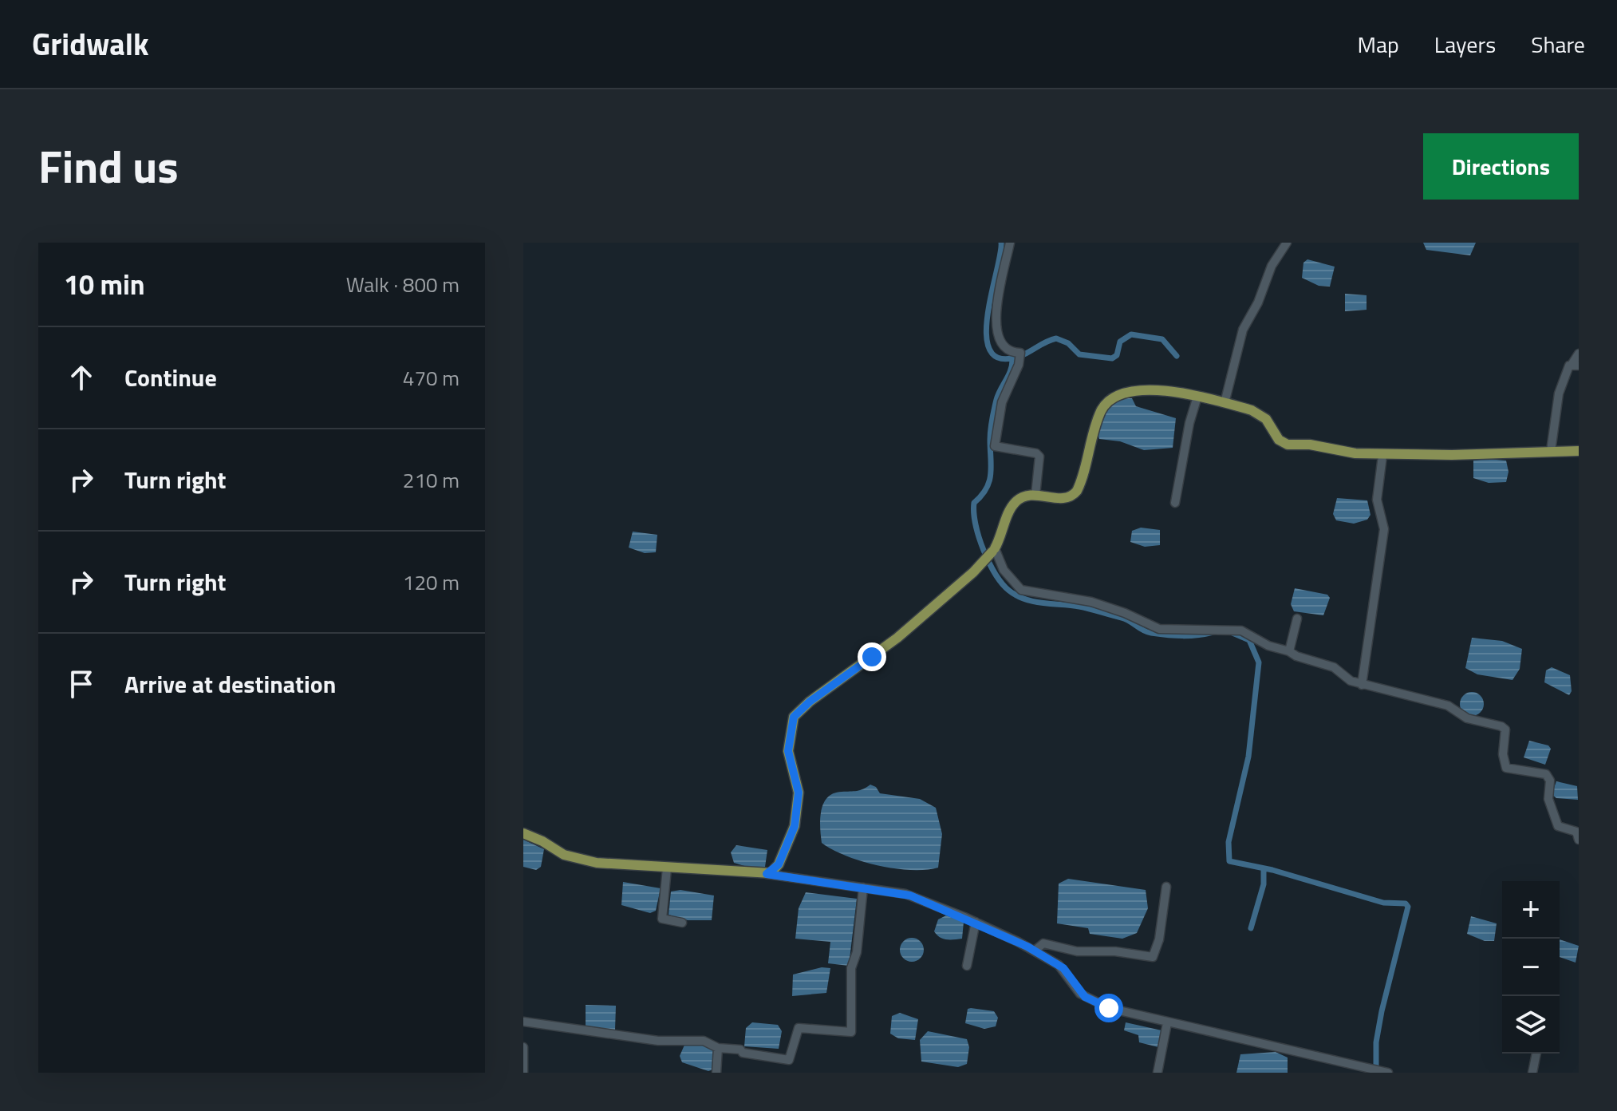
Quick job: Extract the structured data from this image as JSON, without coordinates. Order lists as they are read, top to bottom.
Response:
{
  "page": {
    "header": "Gridwalk",
    "nav": ["Map", "Layers", "Share"],
    "title": "Find us",
    "buttons": "Directions",
    "heading": ["10 min", "Walk · 800 m"],
    "list": [
      ["Continue", "470 m"],
      ["Turn right", "210 m"],
      ["Turn right", "120 m"],
      "Arrive at destination"
    ],
    "map_buttons": ["+", "−"]
  }
}
